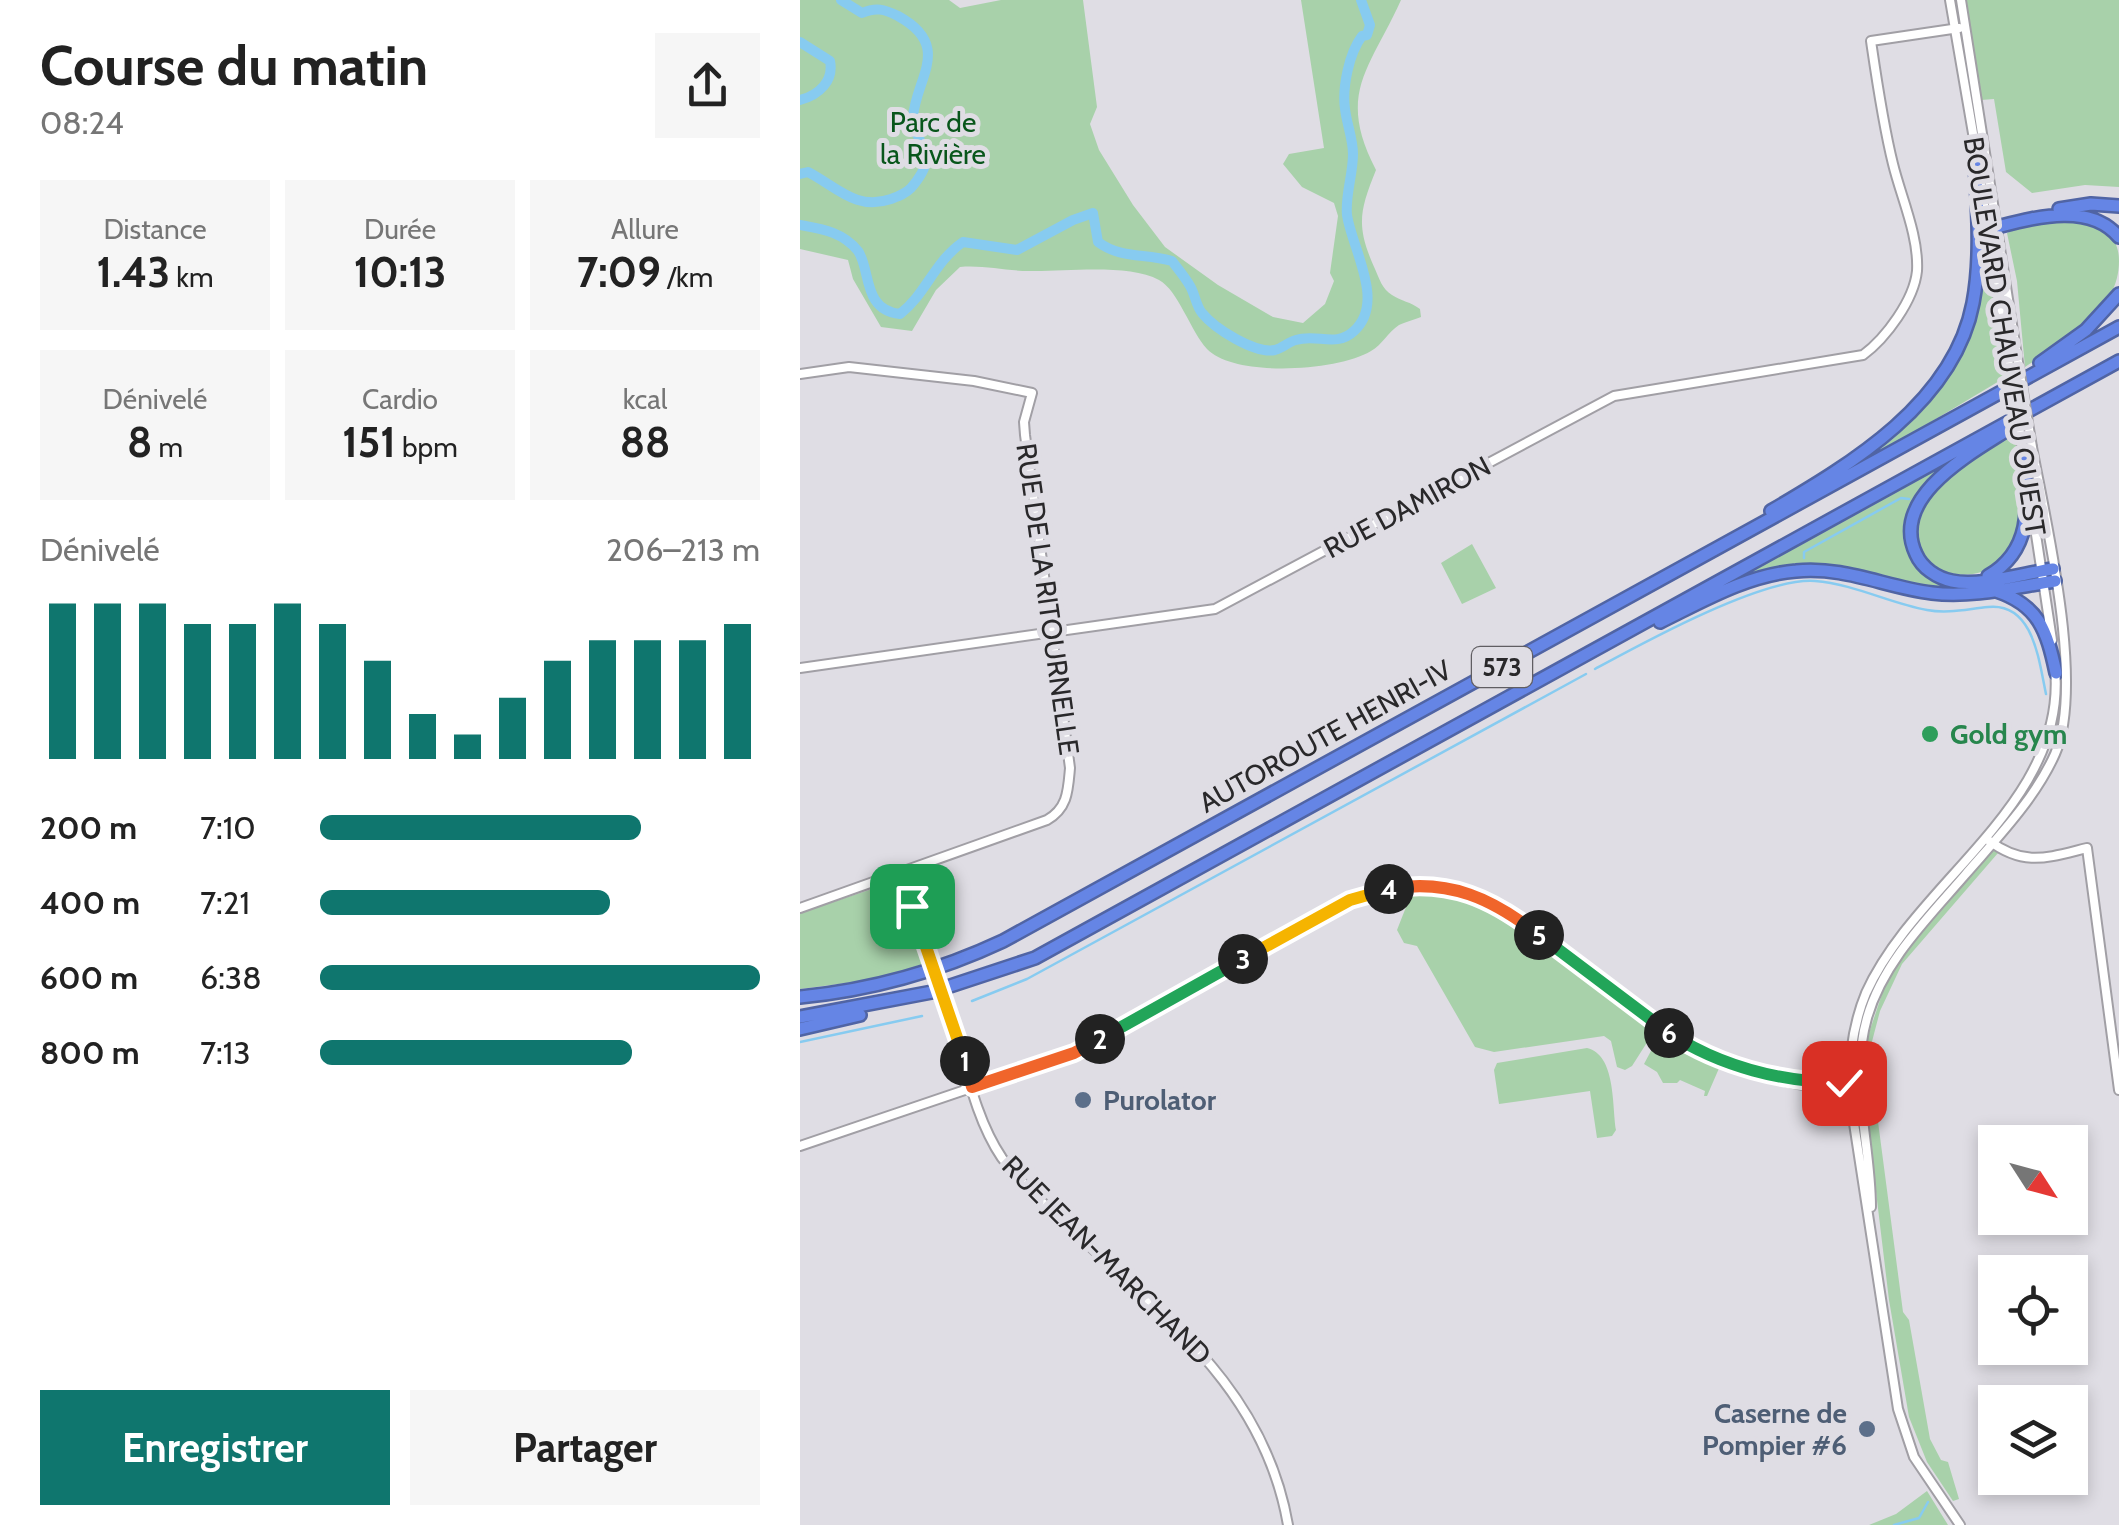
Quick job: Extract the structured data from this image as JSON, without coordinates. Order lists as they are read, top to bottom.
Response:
{
  "streets": {
    "highway": ["573", "AUTOROUTE HENRI-IV"],
    "street": [
      "BOULEVARD CHAUVEAU OUEST",
      "RUE DAMIRON",
      "RUE DE LA RITOURNELLE",
      "RUE JEAN-MARCHAND"
    ]
  },
  "crossings": [
    ["BOULEVARD CHAUVEAU OUEST", "RUE DAMIRON"],
    ["RUE DAMIRON", "RUE DE LA RITOURNELLE"],
    ["RUE DE LA RITOURNELLE", "RUE JEAN-MARCHAND"]
  ],
  "parks": ["Parc de la Rivière"],
  "places": ["Gold gym", "Purolator", "Caserne de Pompier #6"],
  "north": "bottom right",
  "page": {
    "heading": ["Course du matin", "08:24"],
    "stats": [
      ["Distance", "1.43 km"],
      ["Durée", "10:13"],
      ["Allure", "7:09 /km"],
      ["Dénivelé", "8 m"],
      ["Cardio", "151 bpm"],
      ["kcal", "88"]
    ],
    "chart": ["Dénivelé", "206–213 m"],
    "list": [
      {
        "name": "200 m",
        "note": "7:10"
      },
      {
        "name": "400 m",
        "note": "7:21"
      },
      {
        "name": "600 m",
        "note": "6:38"
      },
      {
        "name": "800 m",
        "note": "7:13"
      }
    ],
    "pins": [
      "4",
      "5",
      "3",
      "6",
      "2",
      "1"
    ],
    "buttons": ["Enregistrer", "Partager"]
  }
}
